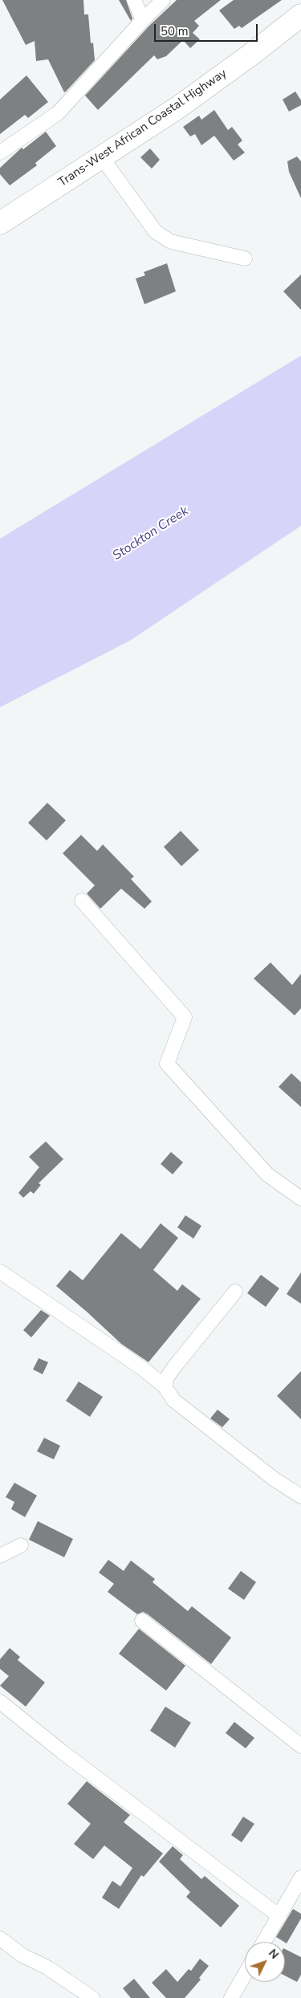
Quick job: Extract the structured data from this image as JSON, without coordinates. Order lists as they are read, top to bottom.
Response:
{
  "streets": {
    "highway": ["Trans-West African Coastal Highway"]
  },
  "water": ["Stockton Creek"],
  "scale_bar": "50 m",
  "north": "top right"
}
